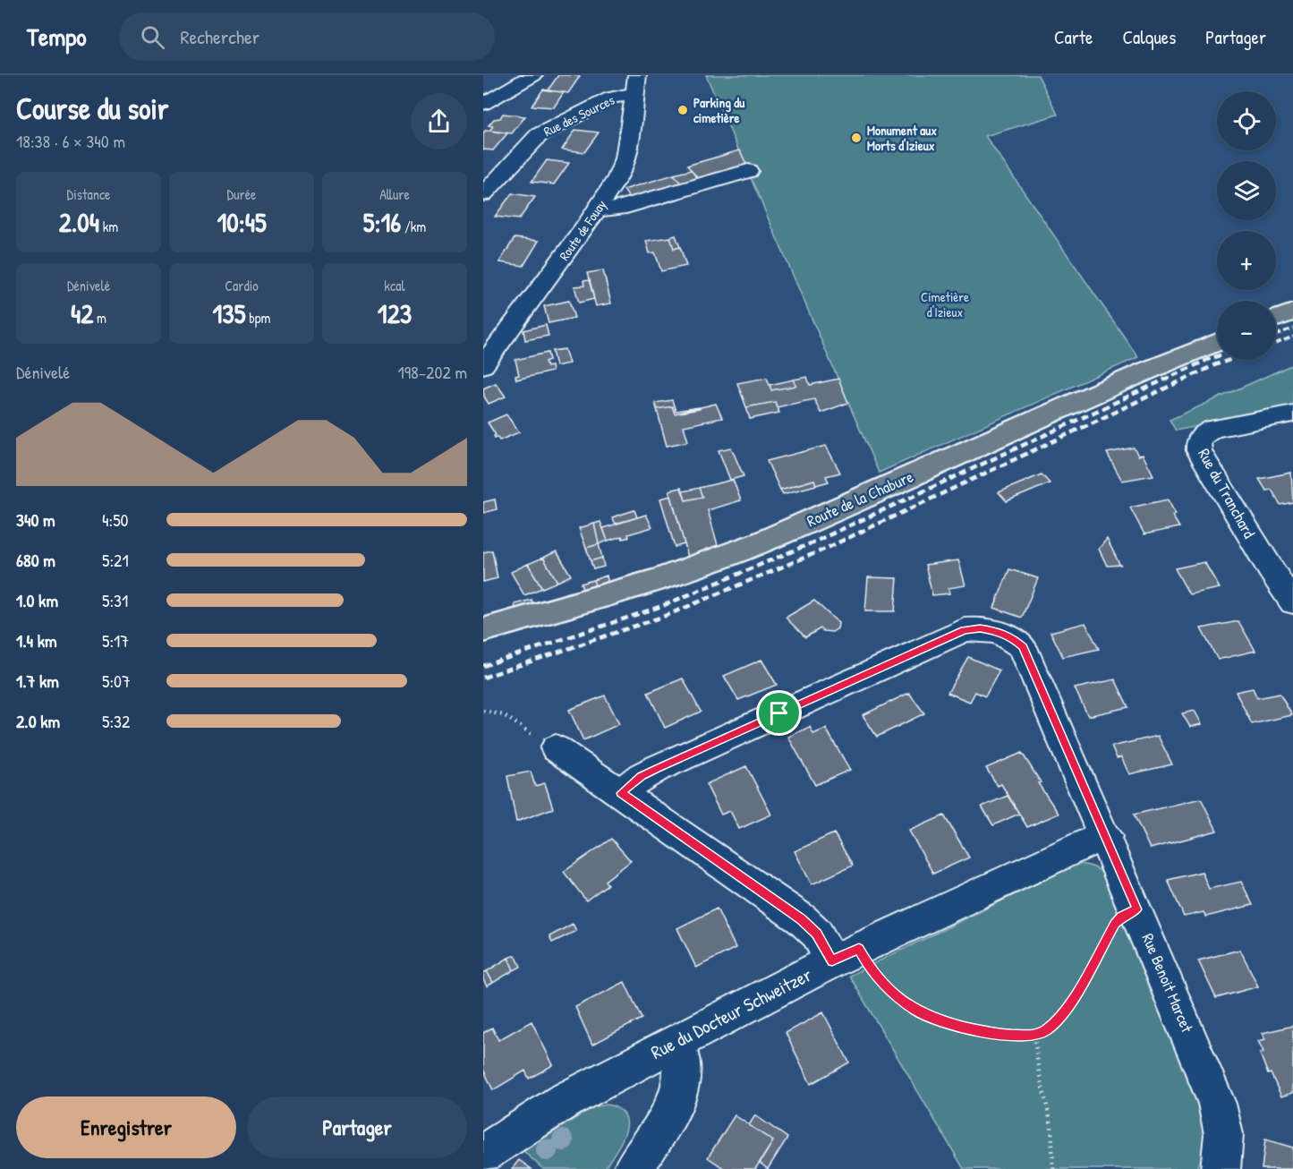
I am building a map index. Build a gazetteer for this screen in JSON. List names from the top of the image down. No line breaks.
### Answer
{"streets":{"main road":["Route de la Chabure"],"street":["Rue des Sources","Route de Fouay","Rue du Tranchard","Rue Benoit Marcet","Rue du Docteur Schweitzer"]},"crossings":[["Rue des Sources","Route de Fouay"],["Rue Benoit Marcet","Rue du Docteur Schweitzer"]],"parks":["Cimetière d'Izieux"],"places":["Parking du cimetière","Monument aux Morts d'Izieux"],"page":{"header":"Tempo","search":"Rechercher","nav":["Carte","Calques","Partager"],"heading":["Course du soir","18:38 · 6 × 340 m"],"map_buttons":["+","−"],"stats":[["Distance","2.04 km"],["Durée","10:45"],["Allure","5:16 /km"],["Dénivelé","42 m"],["Cardio","135 bpm"],["kcal","123"]],"chart":["Dénivelé","198–202 m"],"list":[{"name":"340 m","note":"4:50"},{"name":"680 m","note":"5:21"},{"name":"1.0 km","note":"5:31"},{"name":"1.4 km","note":"5:17"},{"name":"1.7 km","note":"5:07"},{"name":"2.0 km","note":"5:32"}],"buttons":["Enregistrer","Partager"]}}
